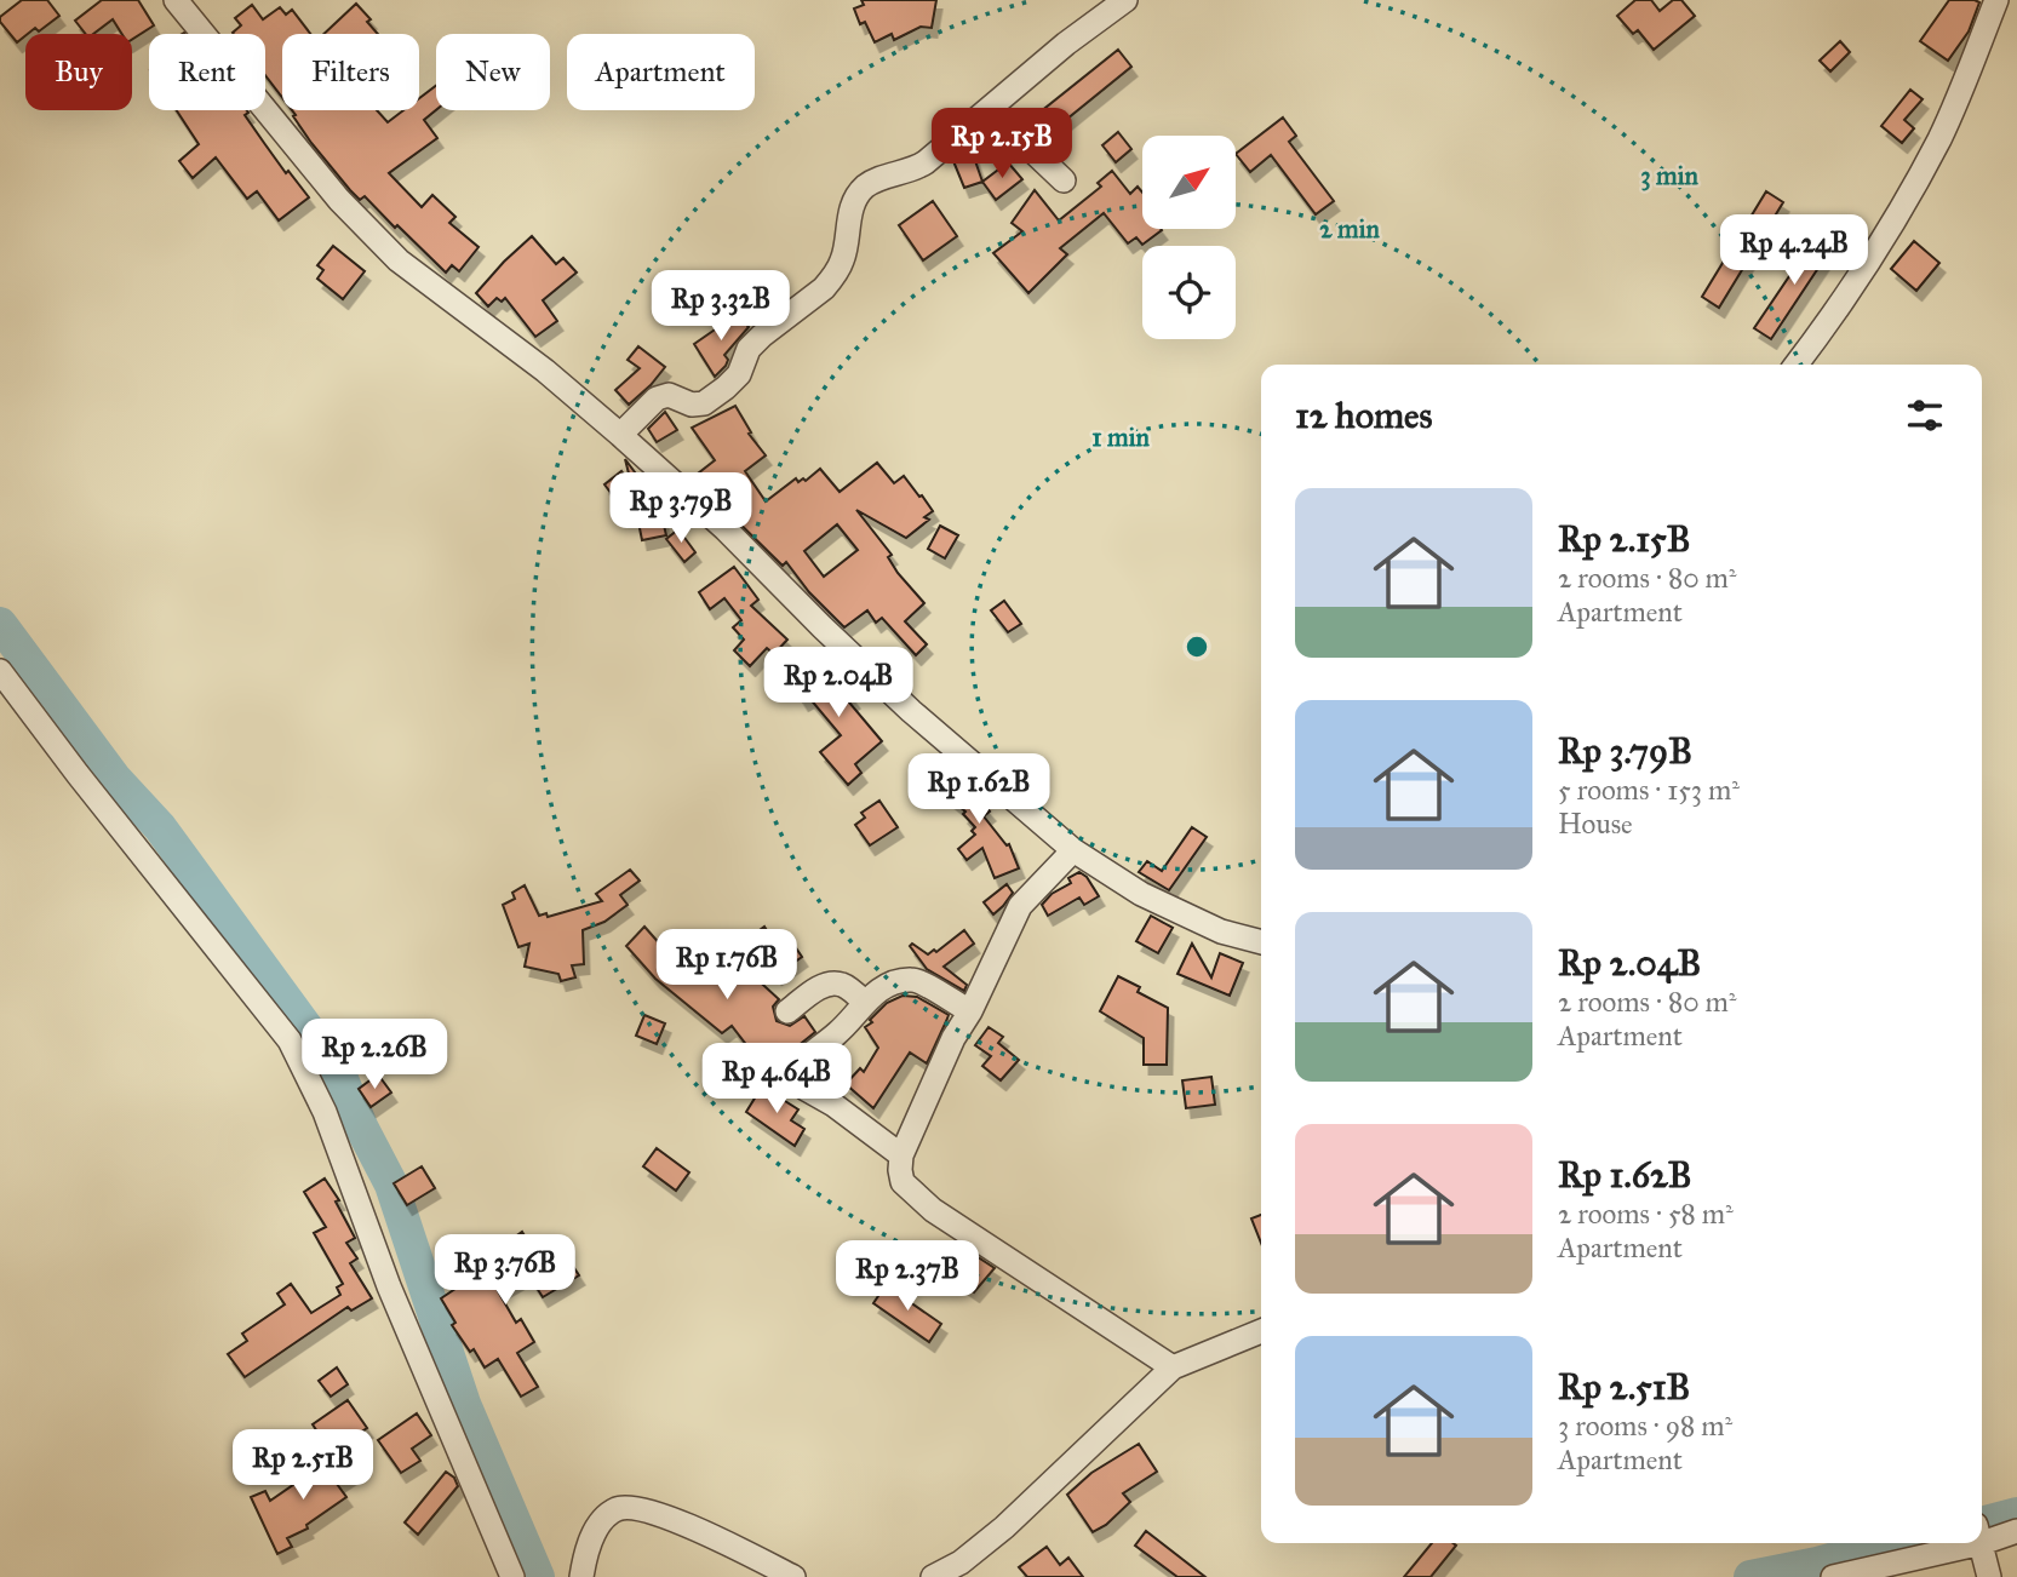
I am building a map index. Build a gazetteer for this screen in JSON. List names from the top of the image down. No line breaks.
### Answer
{"north":"top right","page":{"chip":["Buy","Rent","Filters","New","Apartment"],"price":["Rp 2.15B","Rp 4.24B","Rp 3.32B","Rp 3.79B","Rp 2.04B","Rp 1.62B","Rp 1.76B","Rp 2.26B","Rp 4.64B","Rp 3.76B","Rp 2.37B","Rp 2.51B"],"heading":"12 homes","list":[{"name":"Rp 2.15B","note":"2 rooms · 80 m² · Apartment"},{"name":"Rp 3.79B","note":"5 rooms · 153 m² · House"},{"name":"Rp 2.04B","note":"2 rooms · 80 m² · Apartment"},{"name":"Rp 1.62B","note":"2 rooms · 58 m² · Apartment"},{"name":"Rp 2.51B","note":"3 rooms · 98 m² · Apartment"}]},"rings":["3 min","2 min","1 min"]}
